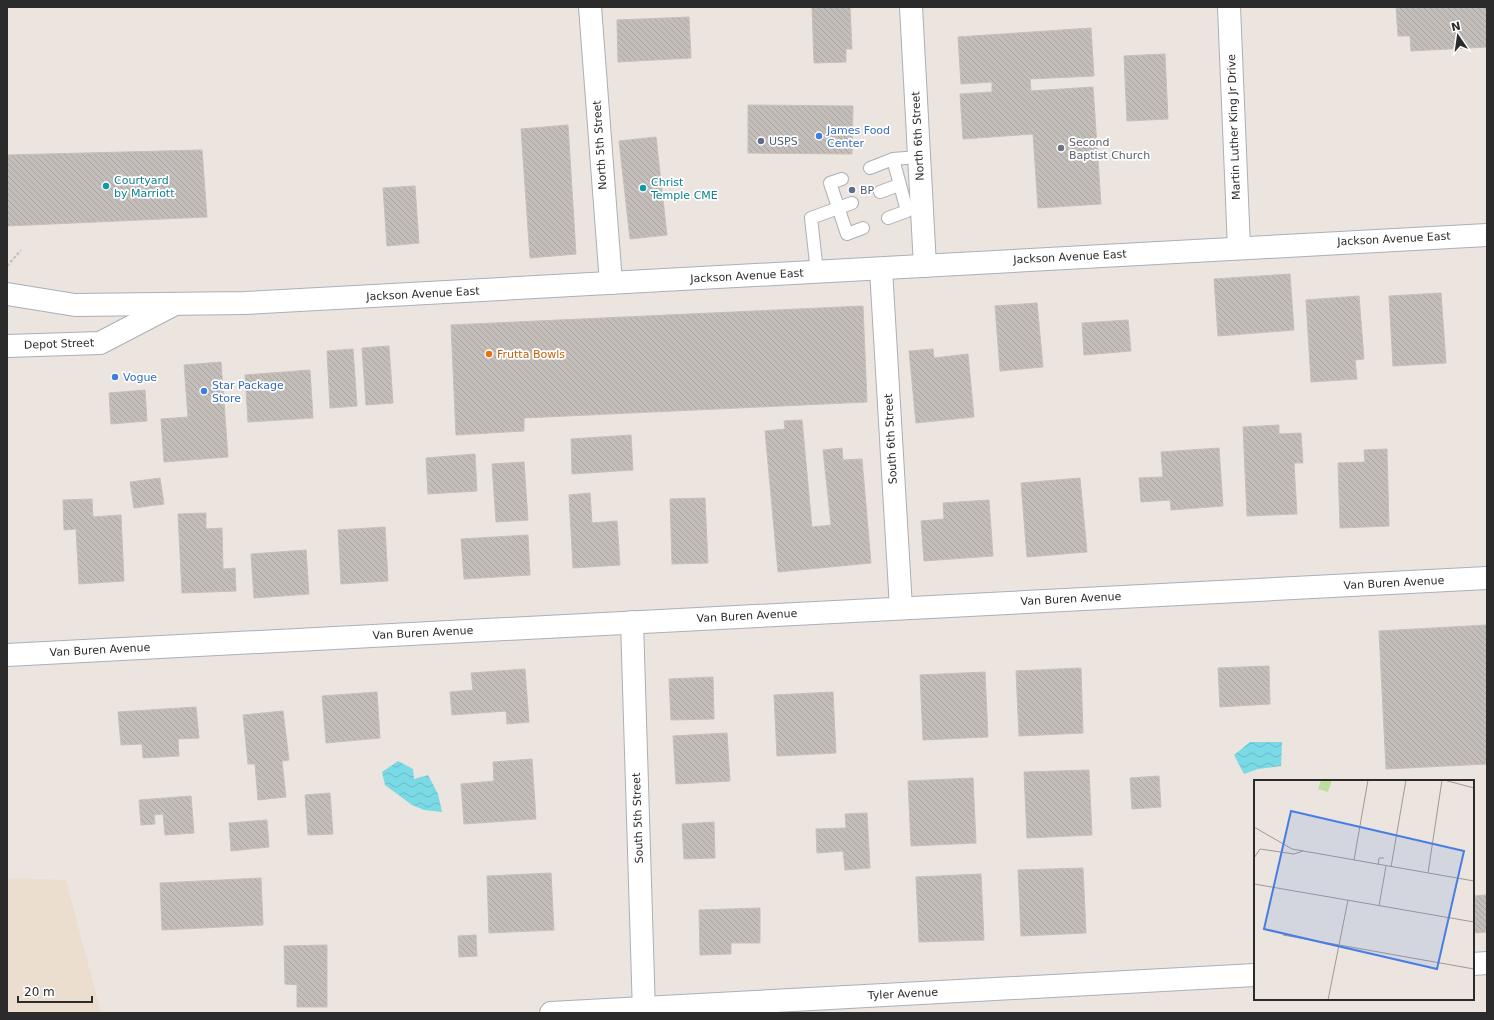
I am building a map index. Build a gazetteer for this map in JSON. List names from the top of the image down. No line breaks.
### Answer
{"streets":{"street":["Martin Luther King Jr Drive","North 6th Street","North 5th Street","Jackson Avenue East","Depot Street","South 6th Street","Van Buren Avenue","South 5th Street","Tyler Avenue"]},"crossings":[["Martin Luther King Jr Drive","Jackson Avenue East"],["North 6th Street","Jackson Avenue East"],["North 5th Street","Jackson Avenue East"],["Jackson Avenue East","Depot Street"],["Jackson Avenue East","South 6th Street"],["South 6th Street","Van Buren Avenue"],["Van Buren Avenue","South 5th Street"],["South 5th Street","Tyler Avenue"]],"places":["James Food Center","USPS","Second Baptist Church","Courtyard by Marriott","Christ Temple CME","BP","Frutta Bowls","Vogue","Star Package Store"],"scale_bar":"20 m","north":"top"}
